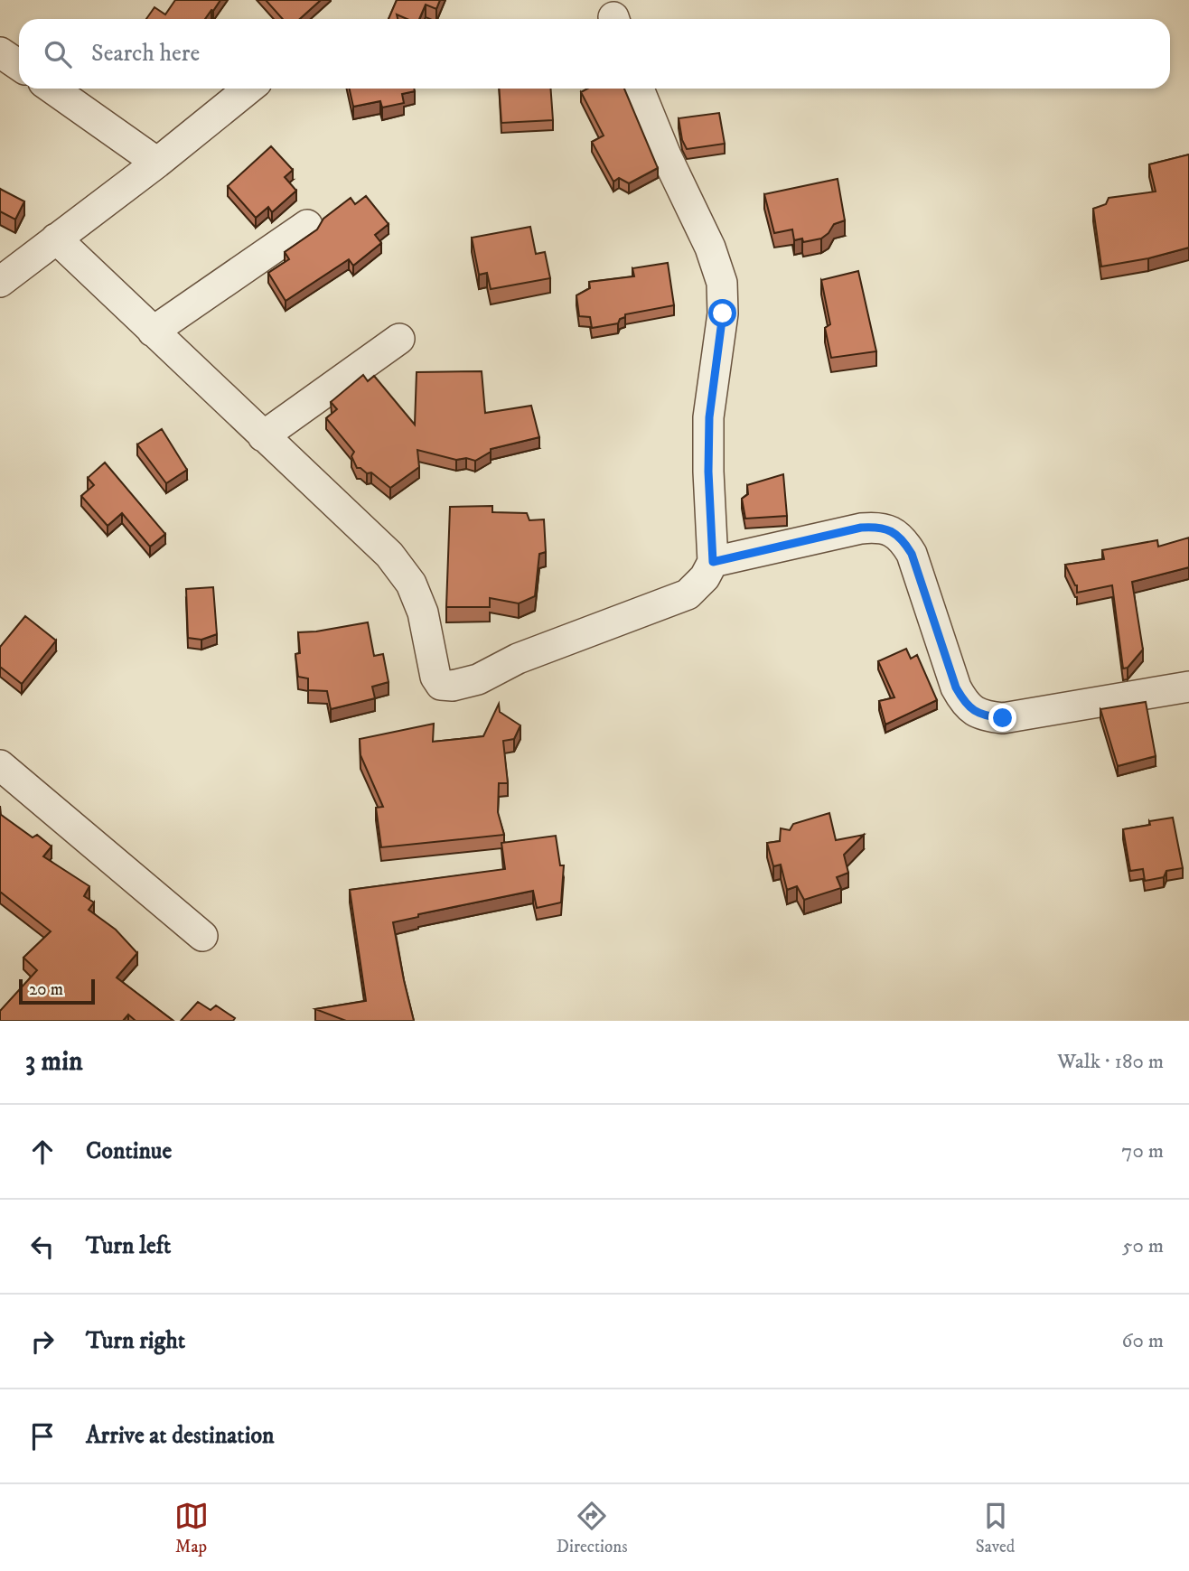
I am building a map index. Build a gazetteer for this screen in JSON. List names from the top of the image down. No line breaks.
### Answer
{"scale_bar":"20 m","page":{"search":"Search here","scale":"20 m","heading":["3 min","Walk · 180 m"],"list":[["Continue","70 m"],["Turn left","50 m"],["Turn right","60 m"],"Arrive at destination"],"nav":["Map","Directions","Saved"]}}
